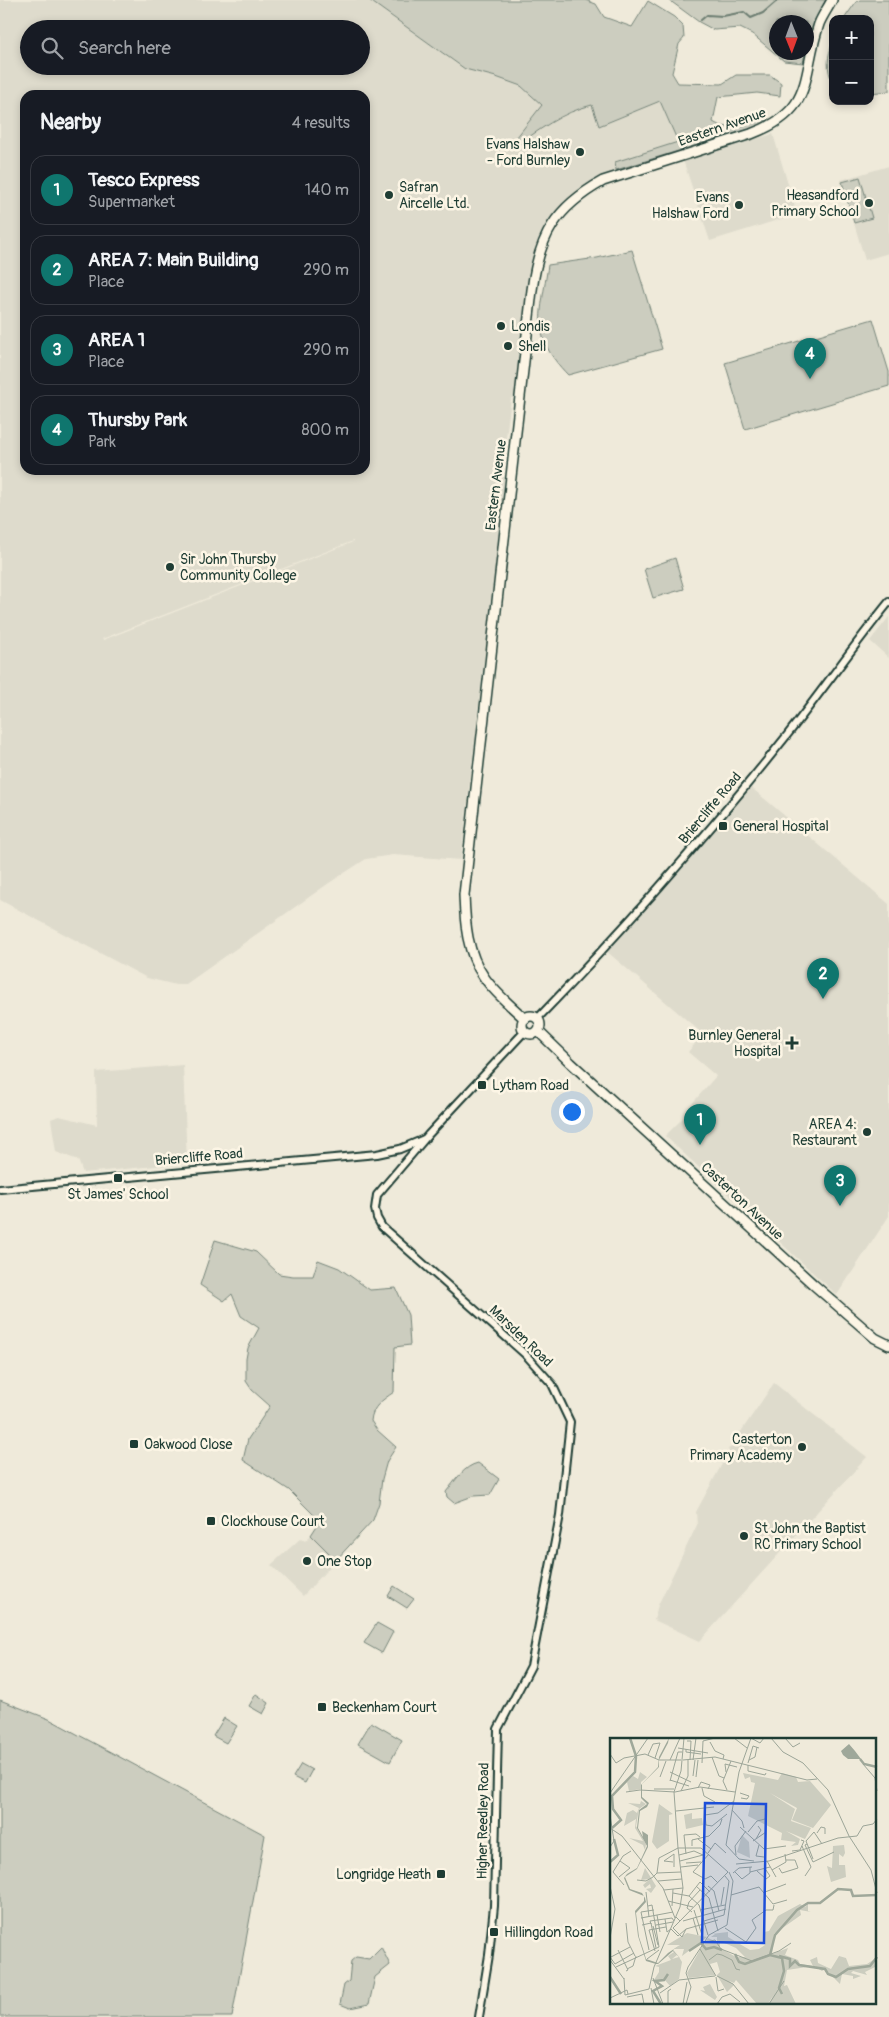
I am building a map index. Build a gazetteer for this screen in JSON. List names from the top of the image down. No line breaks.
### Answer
{"streets":{"highway":["Eastern Avenue","Casterton Avenue"],"street":["Briercliffe Road","Marsden Road","Higher Reedley Road"]},"crossings":[["Eastern Avenue","Briercliffe Road"],["Eastern Avenue","Casterton Avenue"],["Briercliffe Road","Casterton Avenue"],["Briercliffe Road","Marsden Road"],["Marsden Road","Higher Reedley Road"]],"places":{"other":["Evans Halshaw - Ford Burnley","Safran Aircelle Ltd.","Heasandford Primary School","Evans Halshaw Ford","Londis","Shell","Sir John Thursby Community College","AREA 4: Restaurant","Casterton Primary Academy","St John the Baptist RC Primary School","One Stop"],"transit":["General Hospital","Lytham Road","St James' School","Oakwood Close","Clockhouse Court","Beckenham Court","Longridge Heath","Hillingdon Road"],"health":["Burnley General Hospital"]},"north":"bottom","page":{"map_buttons":["+","−"],"search":"Search here","heading":["Nearby","4 results"],"list":[{"mark":"1","name":"Tesco Express","note":"Supermarket","value":"140 m"},{"mark":"2","name":"AREA 7: Main Building","note":"Place","value":"290 m"},{"mark":"3","name":"AREA 1","note":"Place","value":"290 m"},{"mark":"4","name":"Thursby Park","note":"Park","value":"800 m"}],"pins":["4","2","1","3"]}}
